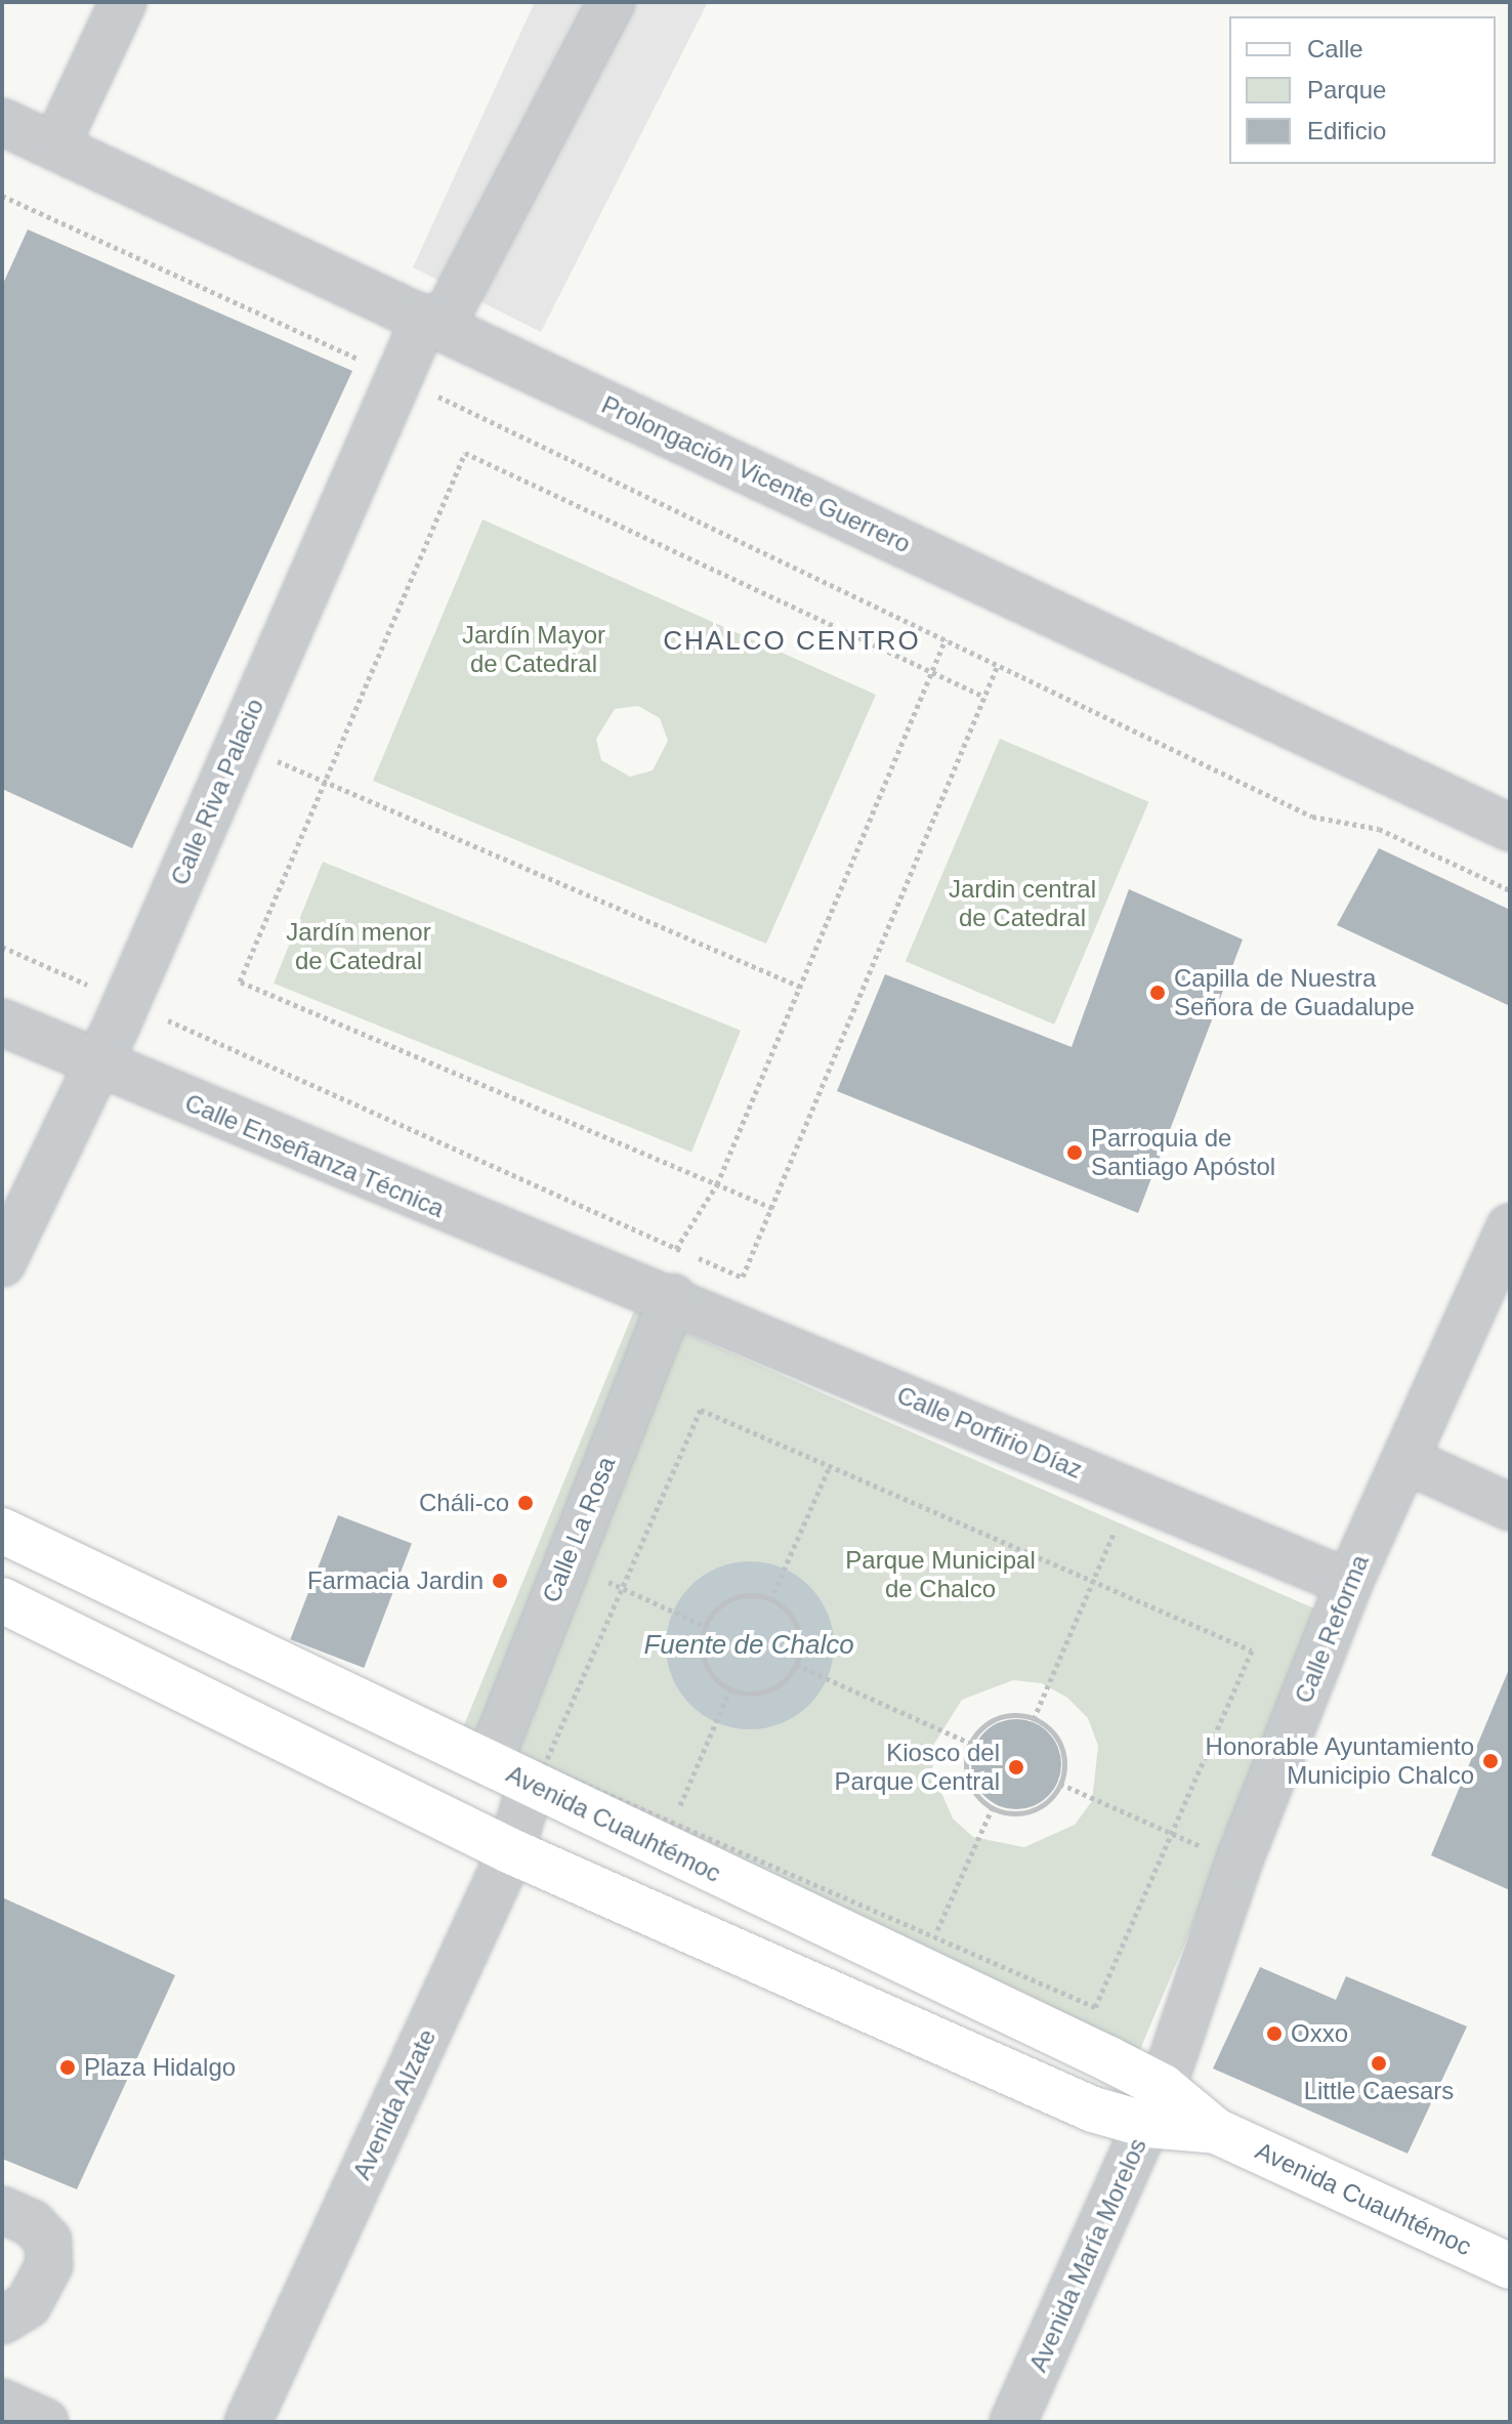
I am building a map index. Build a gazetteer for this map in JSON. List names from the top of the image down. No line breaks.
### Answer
{"streets":{"main road":["Avenida Cuauhtémoc"],"street":["Prolongación Vicente Guerrero","Calle Riva Palacio","Calle Enseñanza Técnica","Calle Porfirio Díaz","Calle La Rosa","Calle Reforma","Avenida Alzate","Avenida María Morelos"]},"crossings":[["Prolongación Vicente Guerrero","Calle Riva Palacio"],["Calle Riva Palacio","Calle Enseñanza Técnica"],["Calle Enseñanza Técnica","Calle Porfirio Díaz"],["Calle Porfirio Díaz","Calle La Rosa"],["Calle Porfirio Díaz","Calle Reforma"],["Calle La Rosa","Avenida Cuauhtémoc"],["Calle Reforma","Avenida Cuauhtémoc"],["Calle Reforma","Avenida María Morelos"],["Avenida Cuauhtémoc","Avenida Alzate"],["Avenida Cuauhtémoc","Avenida María Morelos"]],"districts":["CHALCO CENTRO"],"water":["Fuente de Chalco"],"parks":["Jardín Mayor de Catedral","Jardin central de Catedral","Jardín menor de Catedral","Parque Municipal de Chalco"],"places":["Capilla de Nuestra Señora de Guadalupe","Parroquia de Santiago Apóstol","Cháli-co","Farmacia Jardin","Honorable Ayuntamiento Municipio Chalco","Kiosco del Parque Central","Oxxo","Little Caesars","Plaza Hidalgo"],"legend":["Calle","Parque","Edificio"]}
